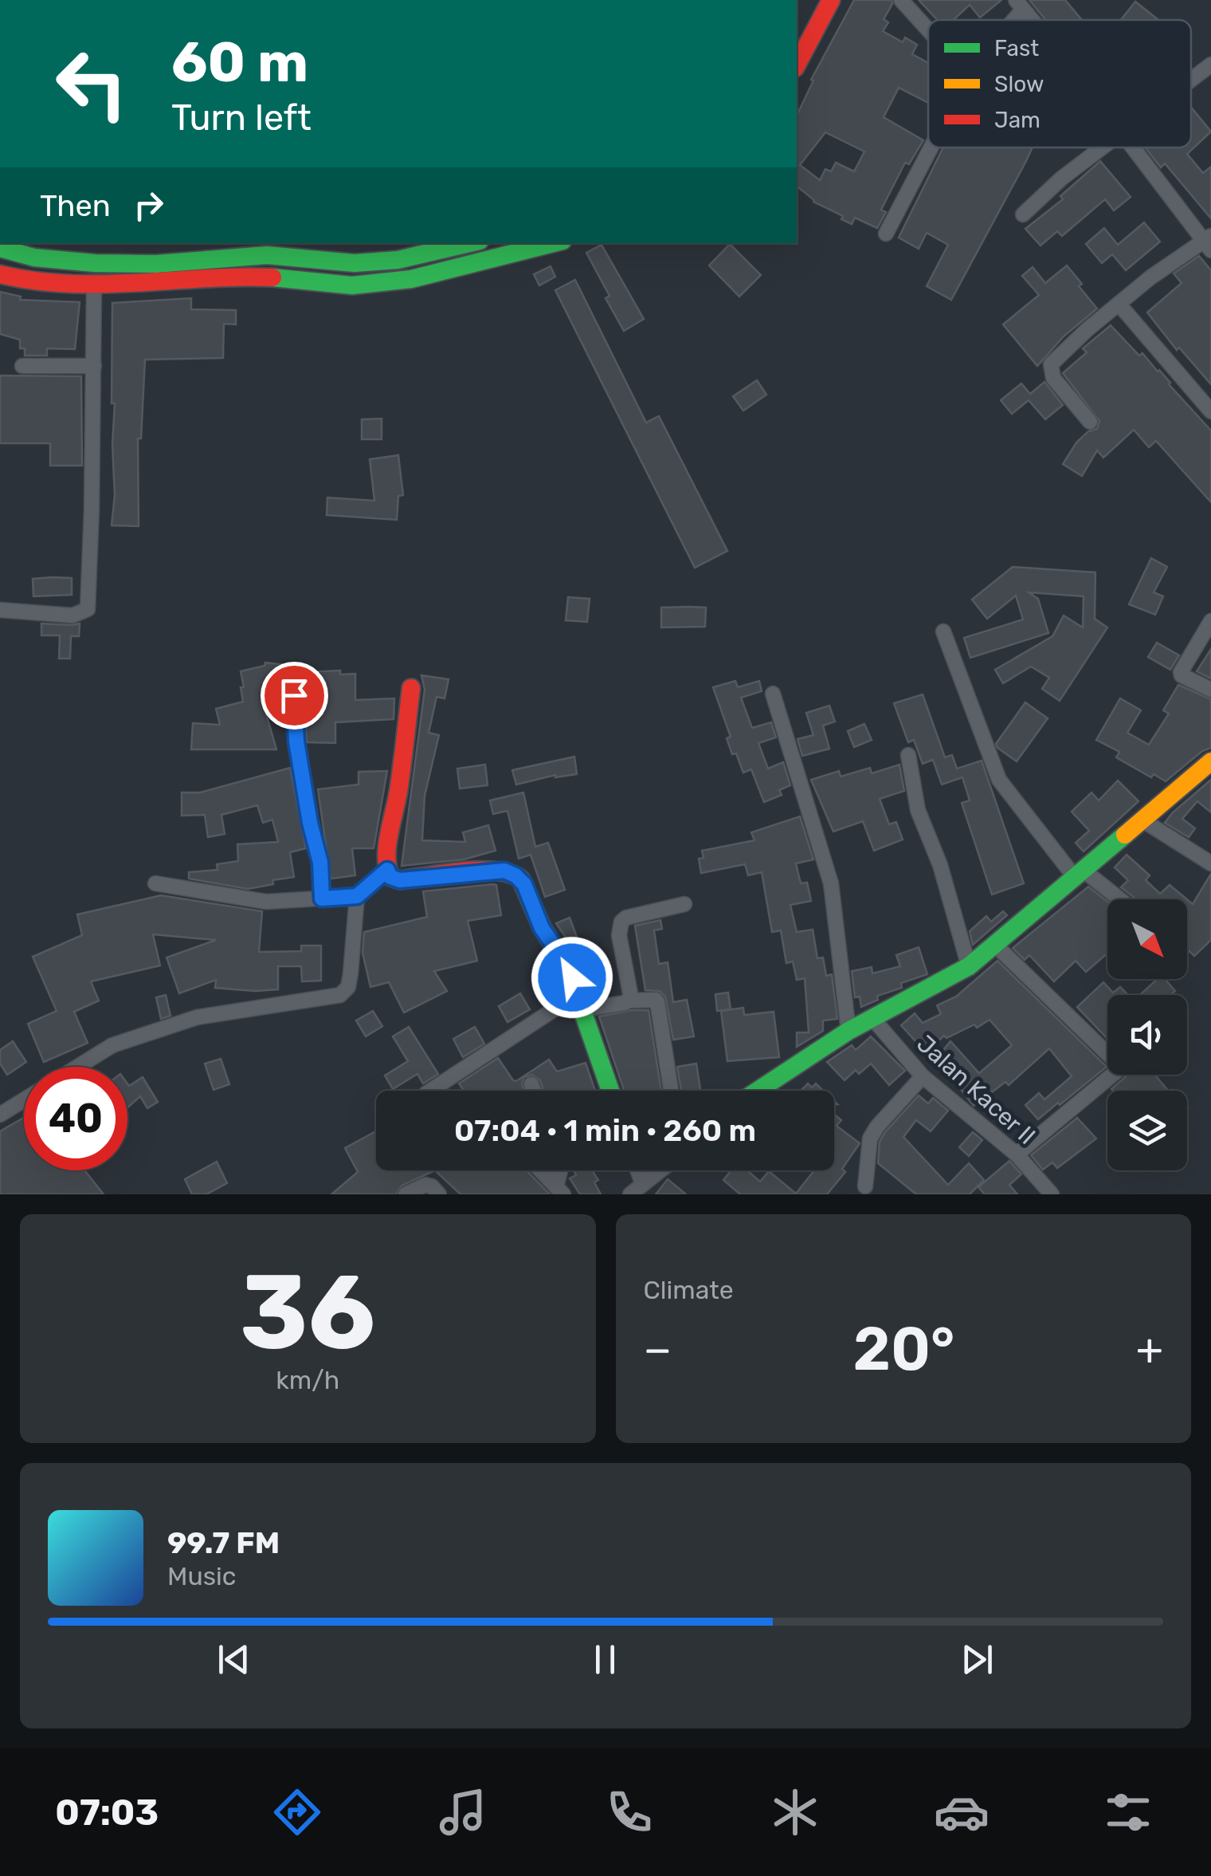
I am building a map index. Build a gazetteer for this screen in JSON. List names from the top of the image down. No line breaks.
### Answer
{"streets":{"street":["Jalan Kacer II"]},"legend":["Fast","Slow","Jam"],"north":"bottom right","page":{"turn":["60 m","Turn left"],"then":"Then","limit":"40","trip":"07:04 · 1 min · 260 m","tile":[["36","km/h"],"Climate"],"heat":["−","20°","+"],"song":["99.7 FM","Music"],"tabs":"07:03"}}
